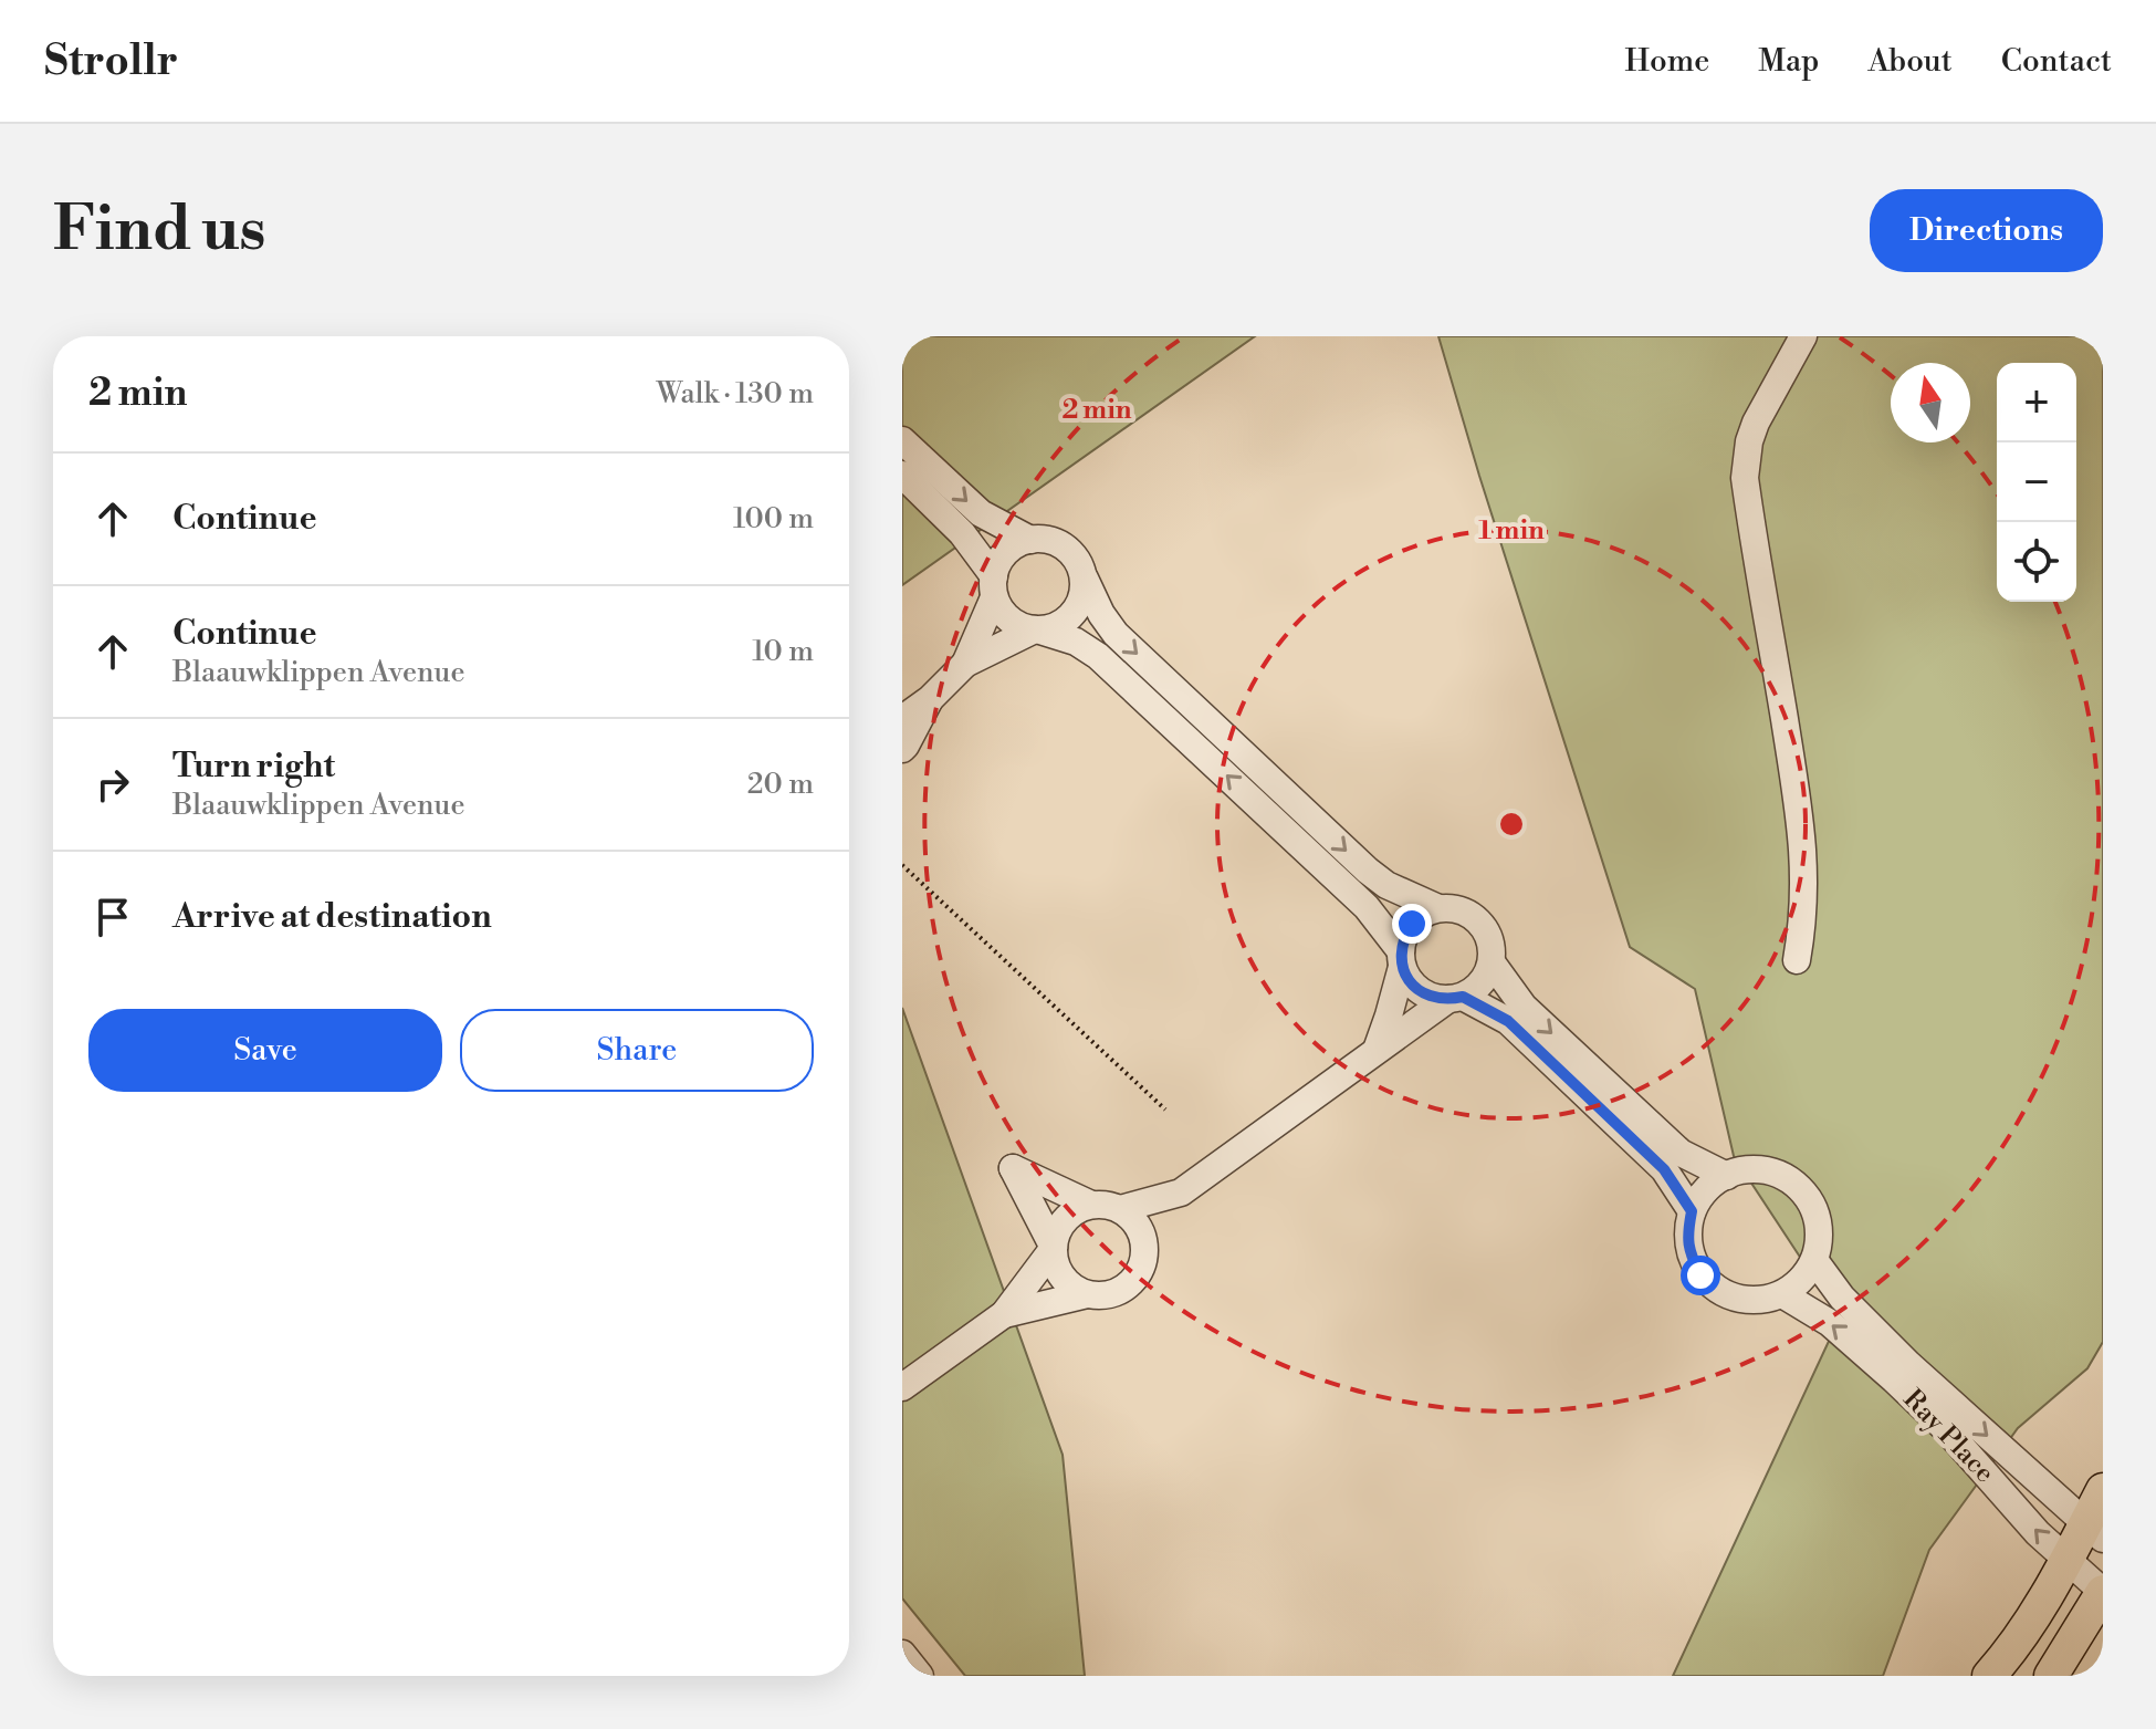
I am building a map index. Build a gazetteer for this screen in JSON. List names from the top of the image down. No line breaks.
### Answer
{"streets":{"street":["Ray Place"]},"north":"top","page":{"header":"Strollr","nav":["Home","Map","About","Contact"],"buttons":["Directions",["Save","Share"]],"title":"Find us","heading":["2 min","Walk · 130 m"],"map_buttons":["+","−"],"list":[["Continue","100 m"],["Continue","Blaauwklippen Avenue","10 m"],["Turn right","Blaauwklippen Avenue","20 m"],"Arrive at destination"]},"rings":["2 min","1 min"]}
